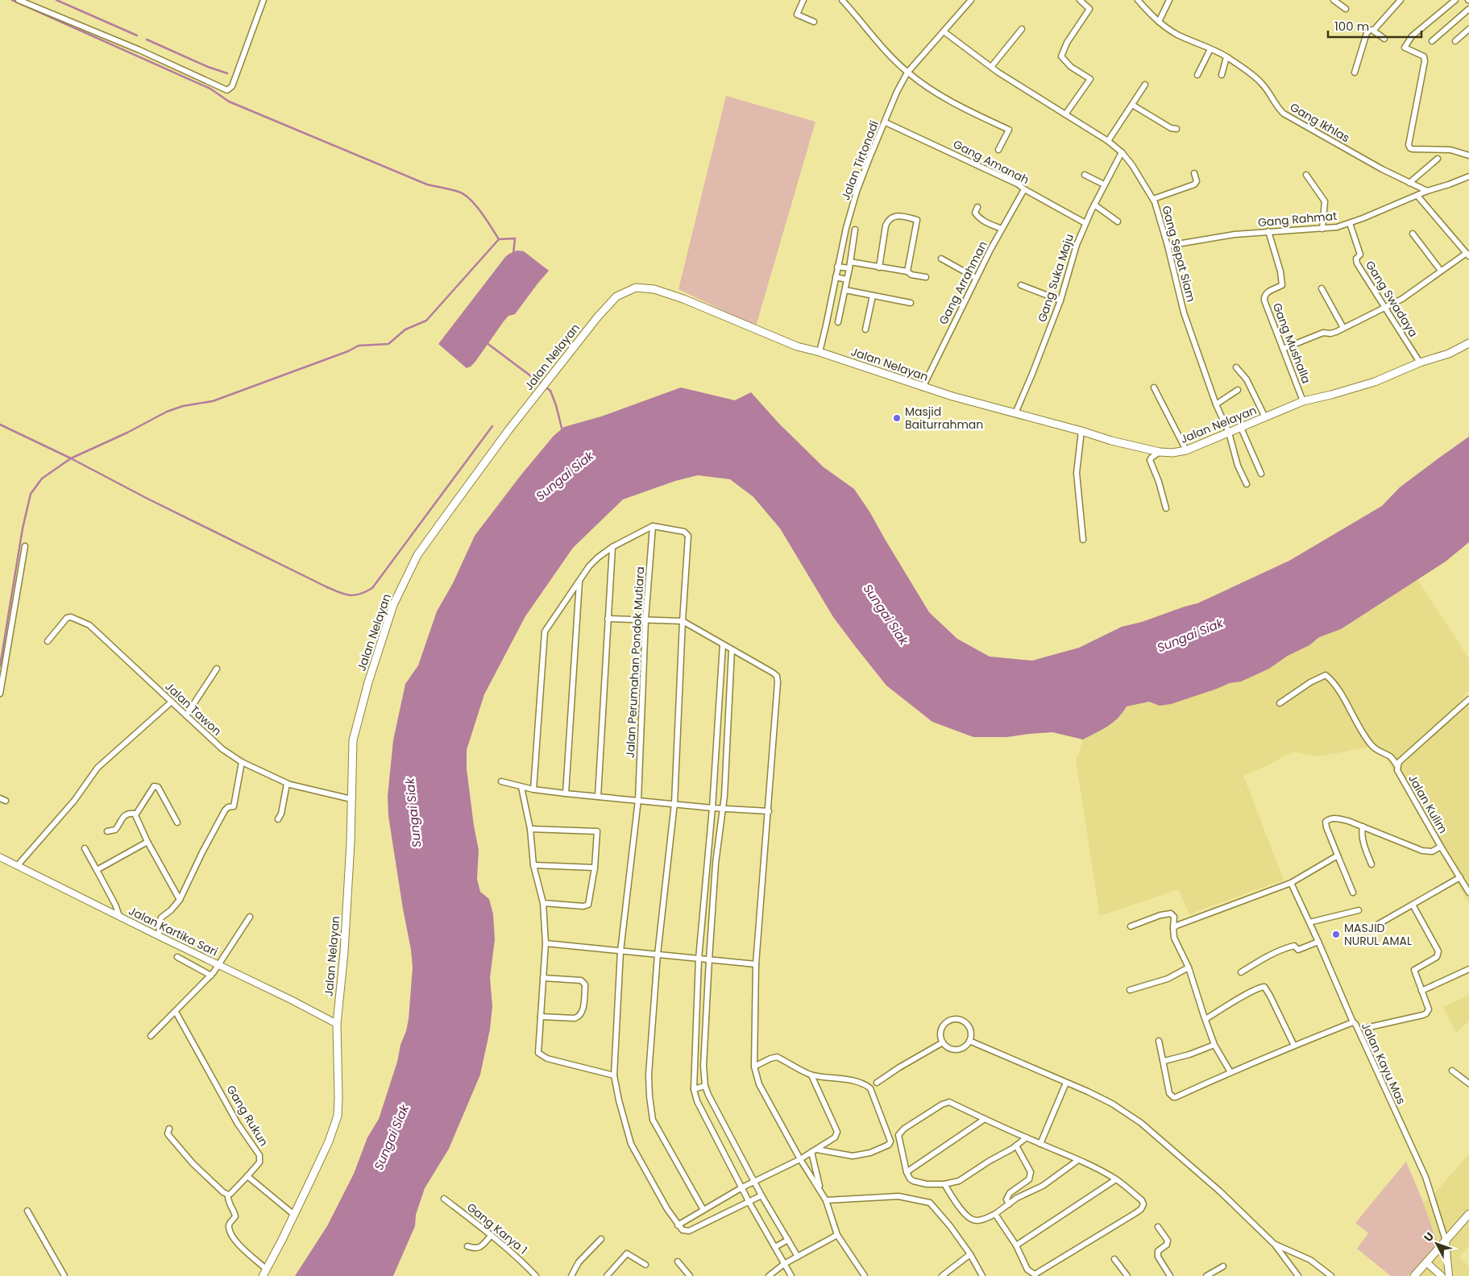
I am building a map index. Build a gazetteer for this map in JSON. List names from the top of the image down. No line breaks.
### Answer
{"streets":{"main road":["Jalan Nelayan"],"street":["Gang Ikhlas","Jalan Tirtonadi","Gang Amanah","Gang Rahmat","Gang Sepat Siam","Gang Suka Maju","Gang Arrahman","Gang Swadaya","Gang Mushalla","Jalan Perumahan Pondok Mutiara","Jalan Tawon","Jalan Kulim","Jalan Kartika Sari","Jalan Kayu Mas","Gang Rukun","Gang Karya 1"]},"crossings":[["Gang Ikhlas","Gang Rahmat"],["Jalan Tirtonadi","Gang Amanah"],["Jalan Tirtonadi","Gang Sepat Siam"],["Jalan Tirtonadi","Jalan Nelayan"],["Gang Amanah","Gang Suka Maju"],["Gang Amanah","Gang Arrahman"],["Gang Rahmat","Gang Sepat Siam"],["Gang Rahmat","Gang Swadaya"],["Gang Rahmat","Gang Mushalla"],["Gang Sepat Siam","Gang Suka Maju"],["Gang Sepat Siam","Jalan Nelayan"],["Gang Suka Maju","Jalan Nelayan"],["Gang Arrahman","Jalan Nelayan"],["Gang Swadaya","Jalan Nelayan"],["Gang Mushalla","Jalan Nelayan"],["Jalan Nelayan","Jalan Tawon"],["Jalan Nelayan","Jalan Kartika Sari"]],"water":["Sungai Siak"],"places":["Masjid Baiturrahman","MASJID NURUL AMAL"],"scale_bar":"100 m","north":"top left"}
